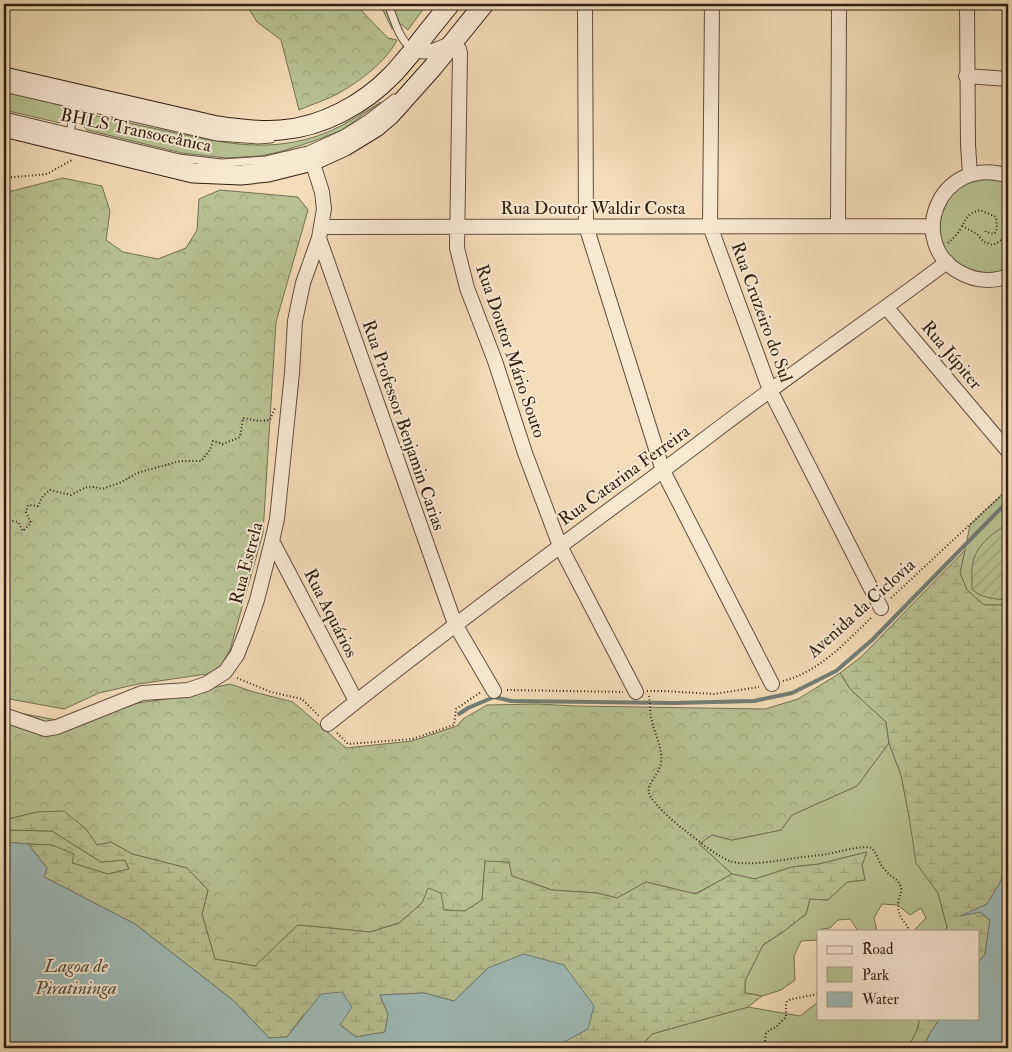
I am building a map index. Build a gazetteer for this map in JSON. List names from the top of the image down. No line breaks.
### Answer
{"streets":{"street":["Rua Doutor Waldir Costa","Rua Cruzeiro do Sul","Rua Doutor Mário Souto","Rua Júpiter","Rua Professor Benjamin Carias","Rua Catarina Ferreira","Rua Estrela","Rua Aquários"],"lane":["BHLS Transoceânica"],"path":["Avenida da Ciclovia"]},"crossings":[["Rua Doutor Waldir Costa","Rua Cruzeiro do Sul"],["Rua Doutor Waldir Costa","Rua Doutor Mário Souto"],["Rua Doutor Waldir Costa","Rua Professor Benjamin Carias"],["Rua Doutor Waldir Costa","Rua Estrela"],["Rua Cruzeiro do Sul","Rua Catarina Ferreira"],["Rua Cruzeiro do Sul","Avenida da Ciclovia"],["Rua Doutor Mário Souto","Rua Catarina Ferreira"],["Rua Doutor Mário Souto","Avenida da Ciclovia"],["Rua Júpiter","Rua Catarina Ferreira"],["Rua Professor Benjamin Carias","Rua Catarina Ferreira"],["Rua Professor Benjamin Carias","Rua Estrela"],["Rua Professor Benjamin Carias","Avenida da Ciclovia"],["Rua Catarina Ferreira","Avenida da Ciclovia"],["Rua Catarina Ferreira","Rua Aquários"],["Rua Estrela","Rua Aquários"]],"water":["Lagoa de Piratininga"],"legend":["Road","Park","Water"]}
